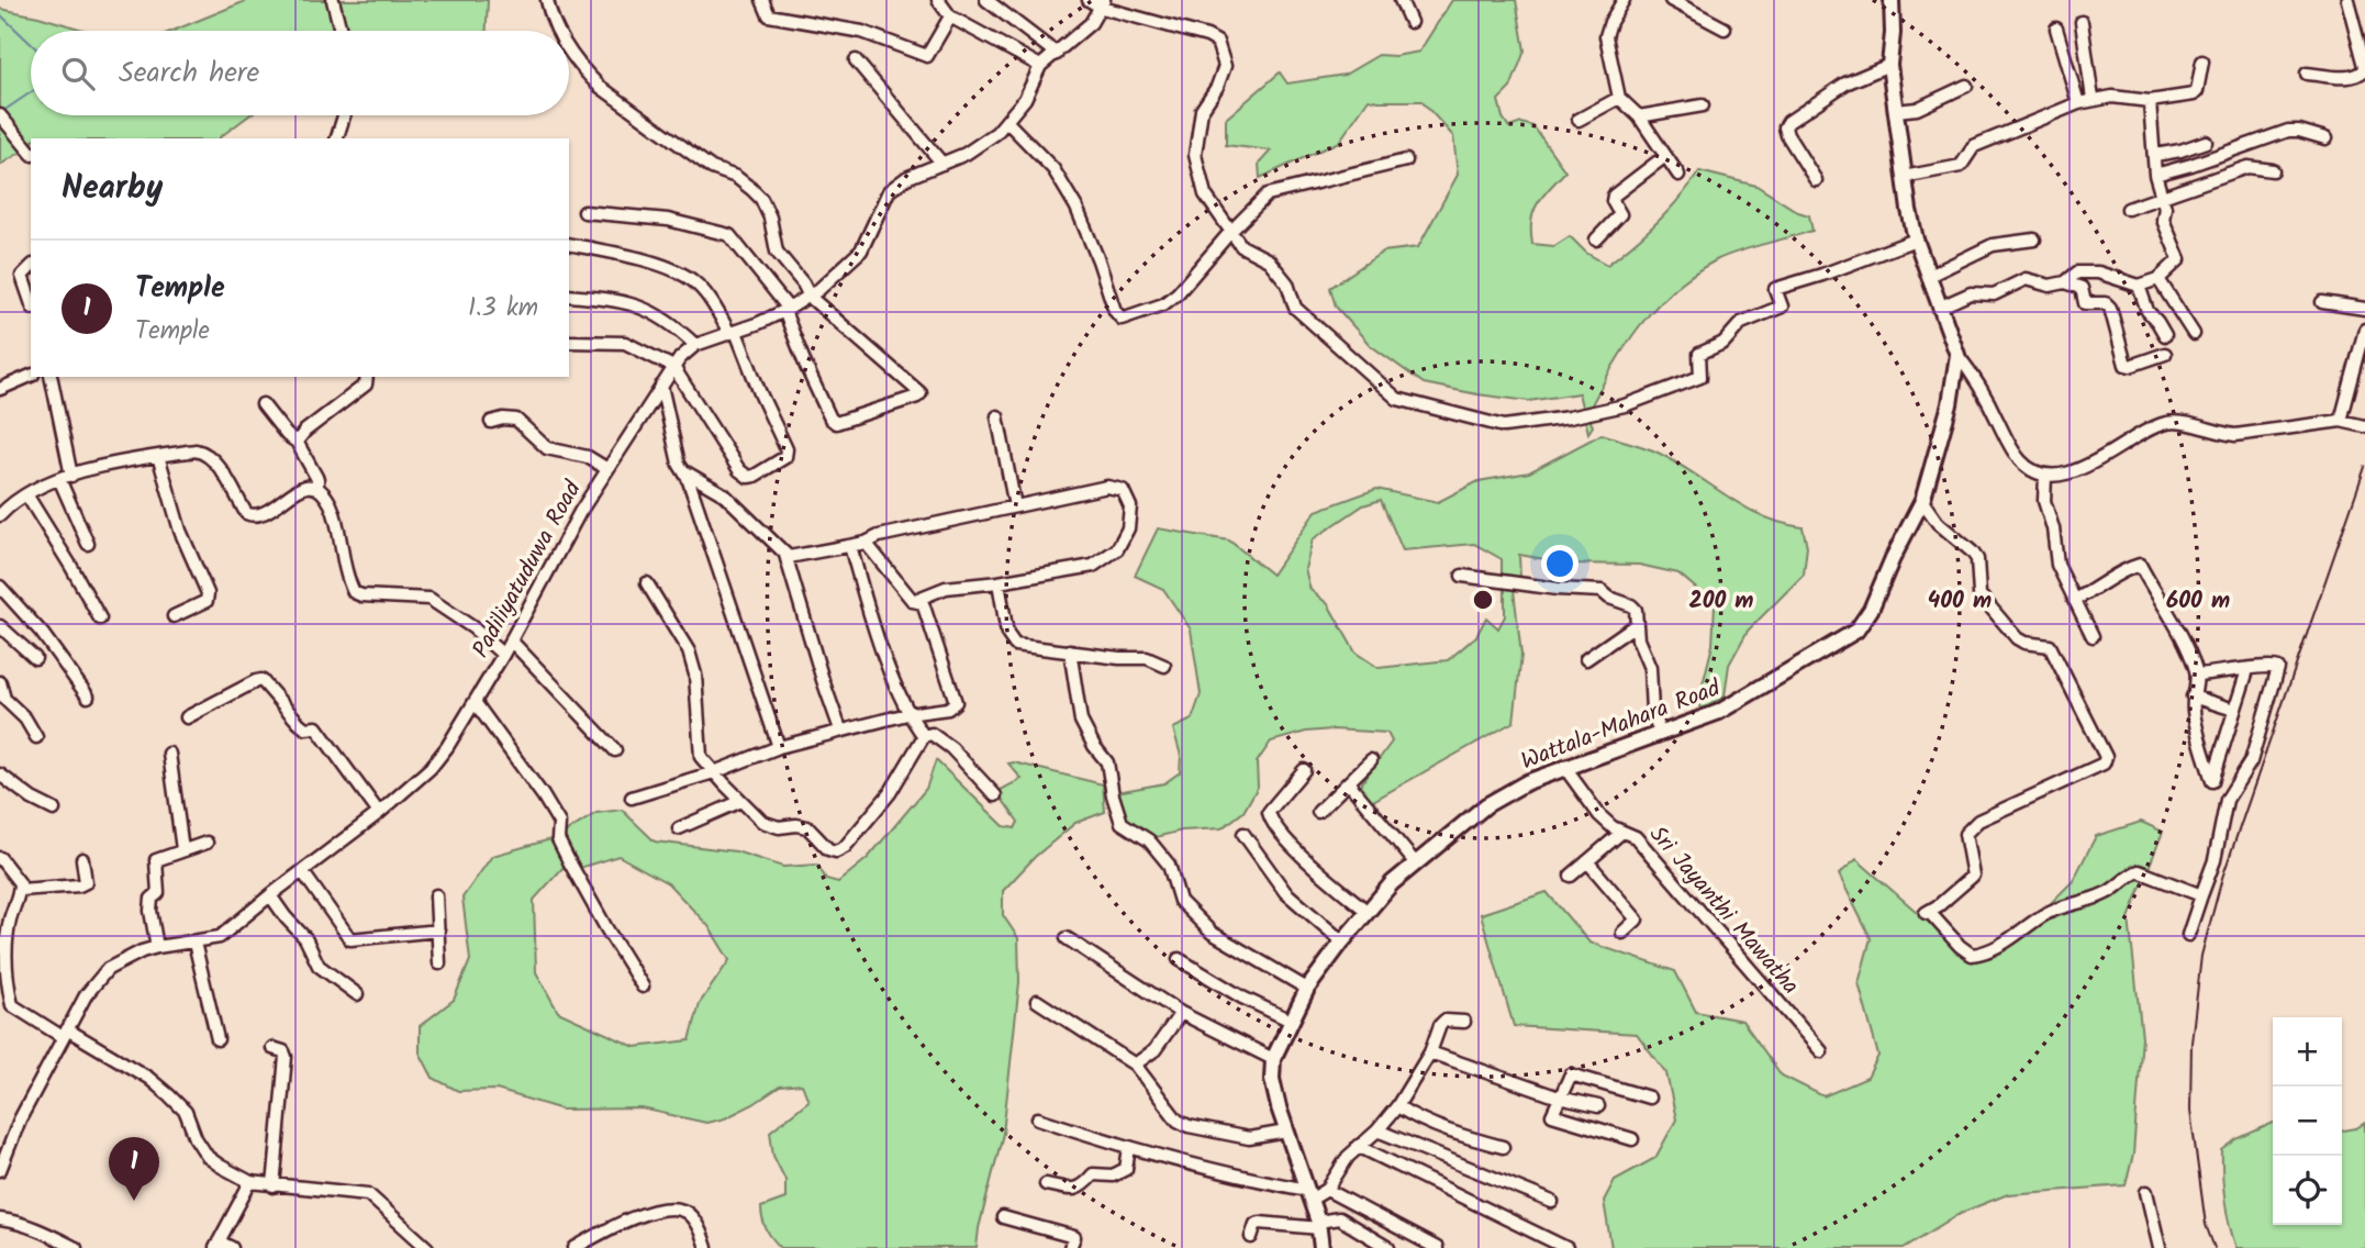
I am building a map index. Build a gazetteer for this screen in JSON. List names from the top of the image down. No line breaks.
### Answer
{"streets":{"main road":["Wattala-Mahara Road"],"street":["Padiliyatuduwa Road","Sri Jayanthi Mawatha"]},"crossings":[["Wattala-Mahara Road","Sri Jayanthi Mawatha"]],"page":{"search":"Search here","heading":"Nearby","list":[{"mark":"1","name":"Temple","note":"Temple","value":"1.3 km"}],"map_buttons":["+","−"],"pins":"1"},"rings":["200 m","400 m","600 m"]}
